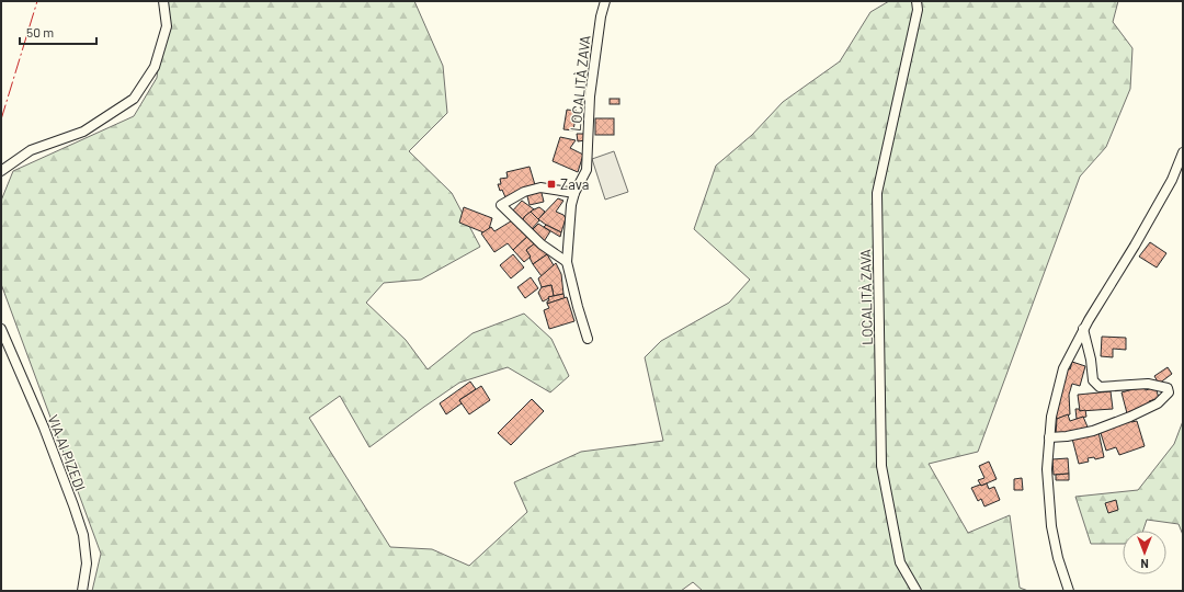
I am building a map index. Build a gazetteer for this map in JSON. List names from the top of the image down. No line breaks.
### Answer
{"streets":{"street":["LOCALITÀ ZAVA","VIA AI PIZEDI"]},"places":{"transit":["Zava"]},"scale_bar":"50 m","north":"bottom"}
